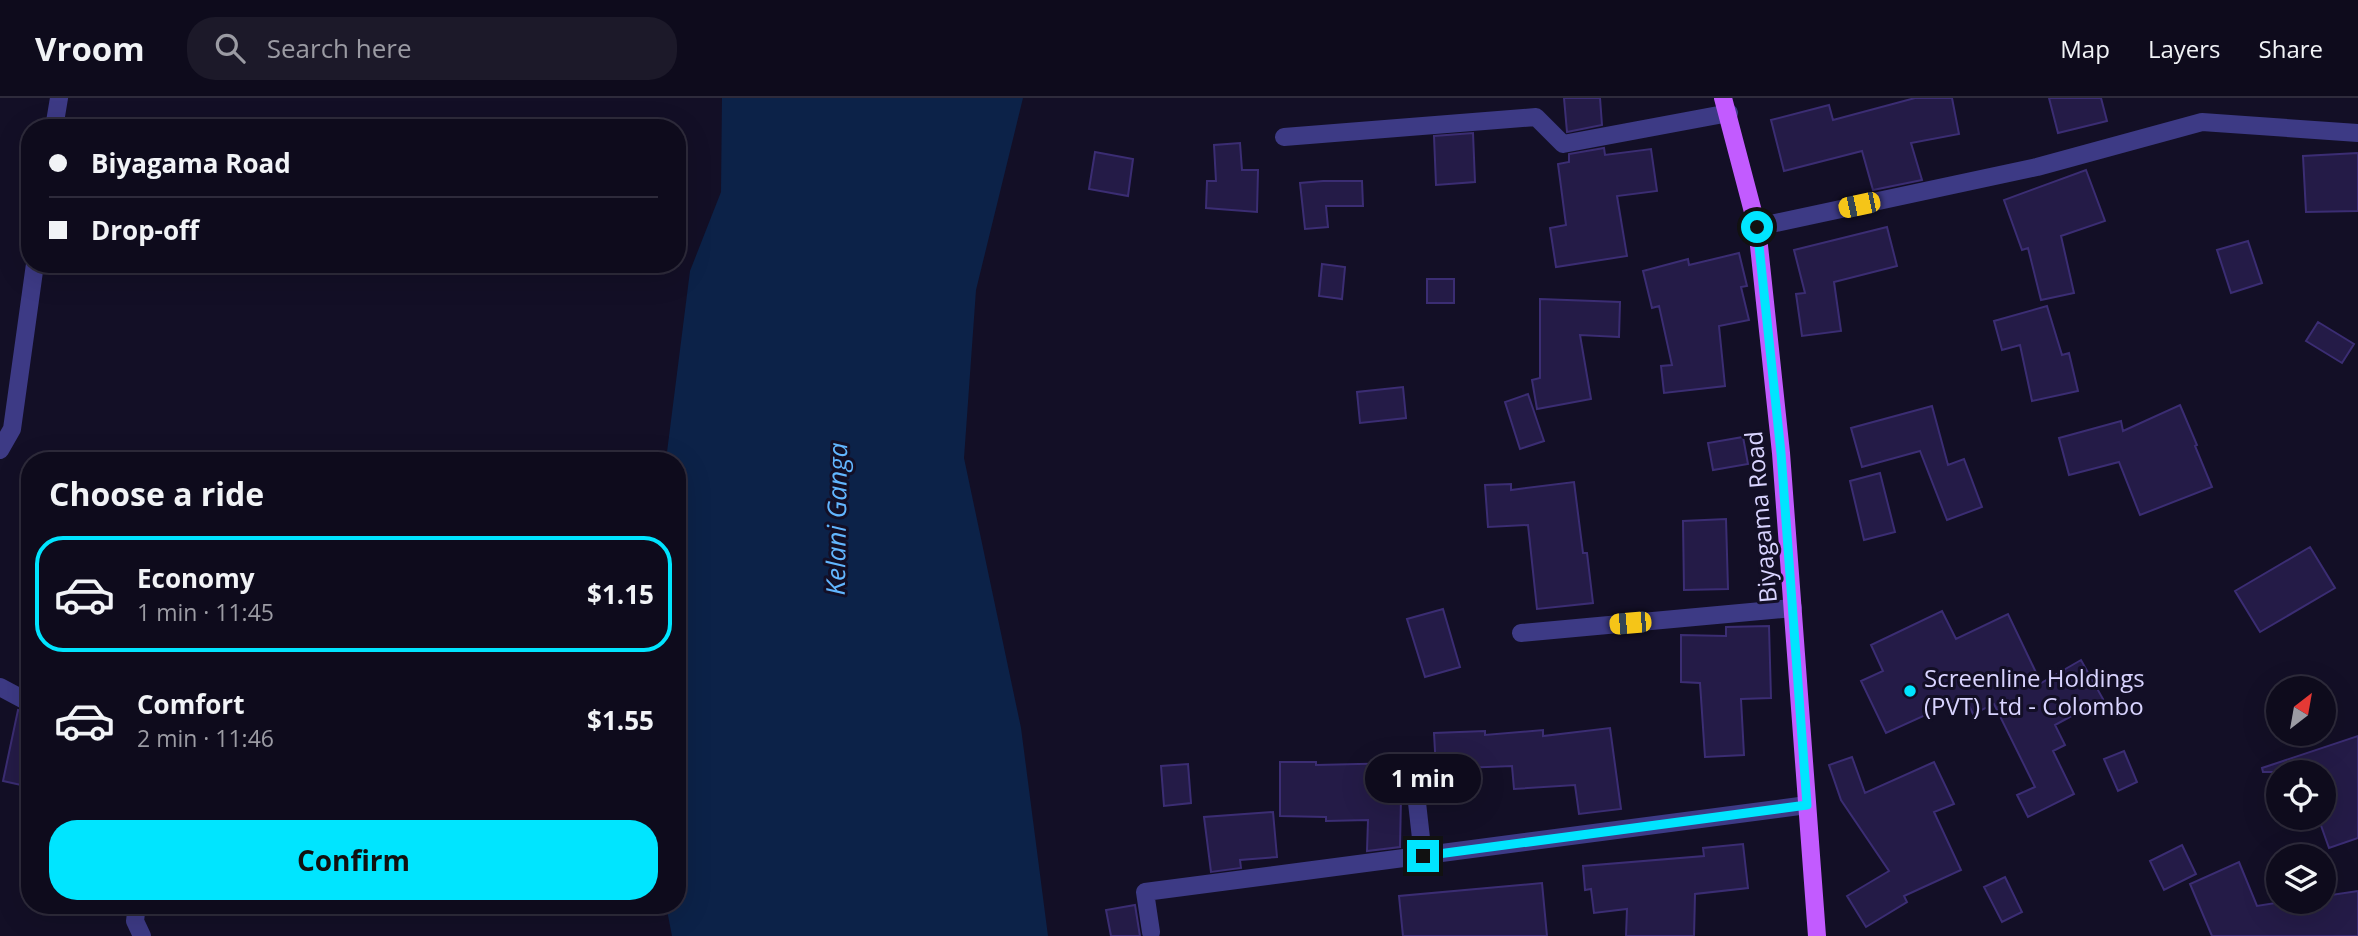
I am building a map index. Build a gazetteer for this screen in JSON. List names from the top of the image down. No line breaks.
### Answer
{"streets":{"main road":["Biyagama Road"]},"water":["Kelani Ganga"],"places":["Screenline Holdings (PVT) Ltd - Colombo"],"north":"top right","page":{"header":"Vroom","search":"Search here","nav":["Map","Layers","Share"],"banner":["Biyagama Road","Drop-off"],"heading":"Choose a ride","list":[{"name":"Economy","note":"1 min · 11:45","value":"$1.15"},{"name":"Comfort","note":"2 min · 11:46","value":"$1.55"}],"bubble":"1 min","buttons":"Confirm"}}
